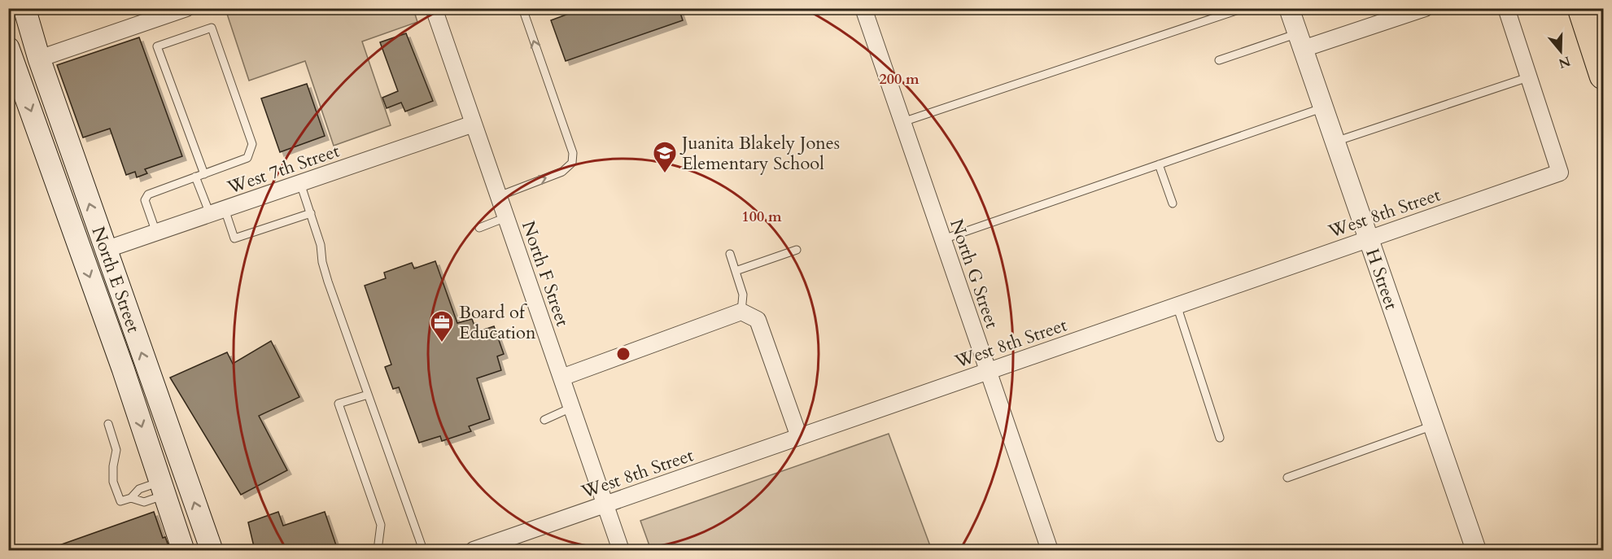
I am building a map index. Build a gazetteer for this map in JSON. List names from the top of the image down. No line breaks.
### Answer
{"streets":{"main road":["North E Street"],"street":["West 7th Street","West 8th Street","North F Street","North G Street","H Street"]},"crossings":[["West 7th Street","North F Street"],["West 7th Street","North E Street"],["West 8th Street","North F Street"],["West 8th Street","North G Street"],["West 8th Street","H Street"]],"places":{"school or university":["Juanita Blakely Jones Elementary School"],"office":["Board of Education"]},"north":"bottom","rings":["200 m","100 m"]}
